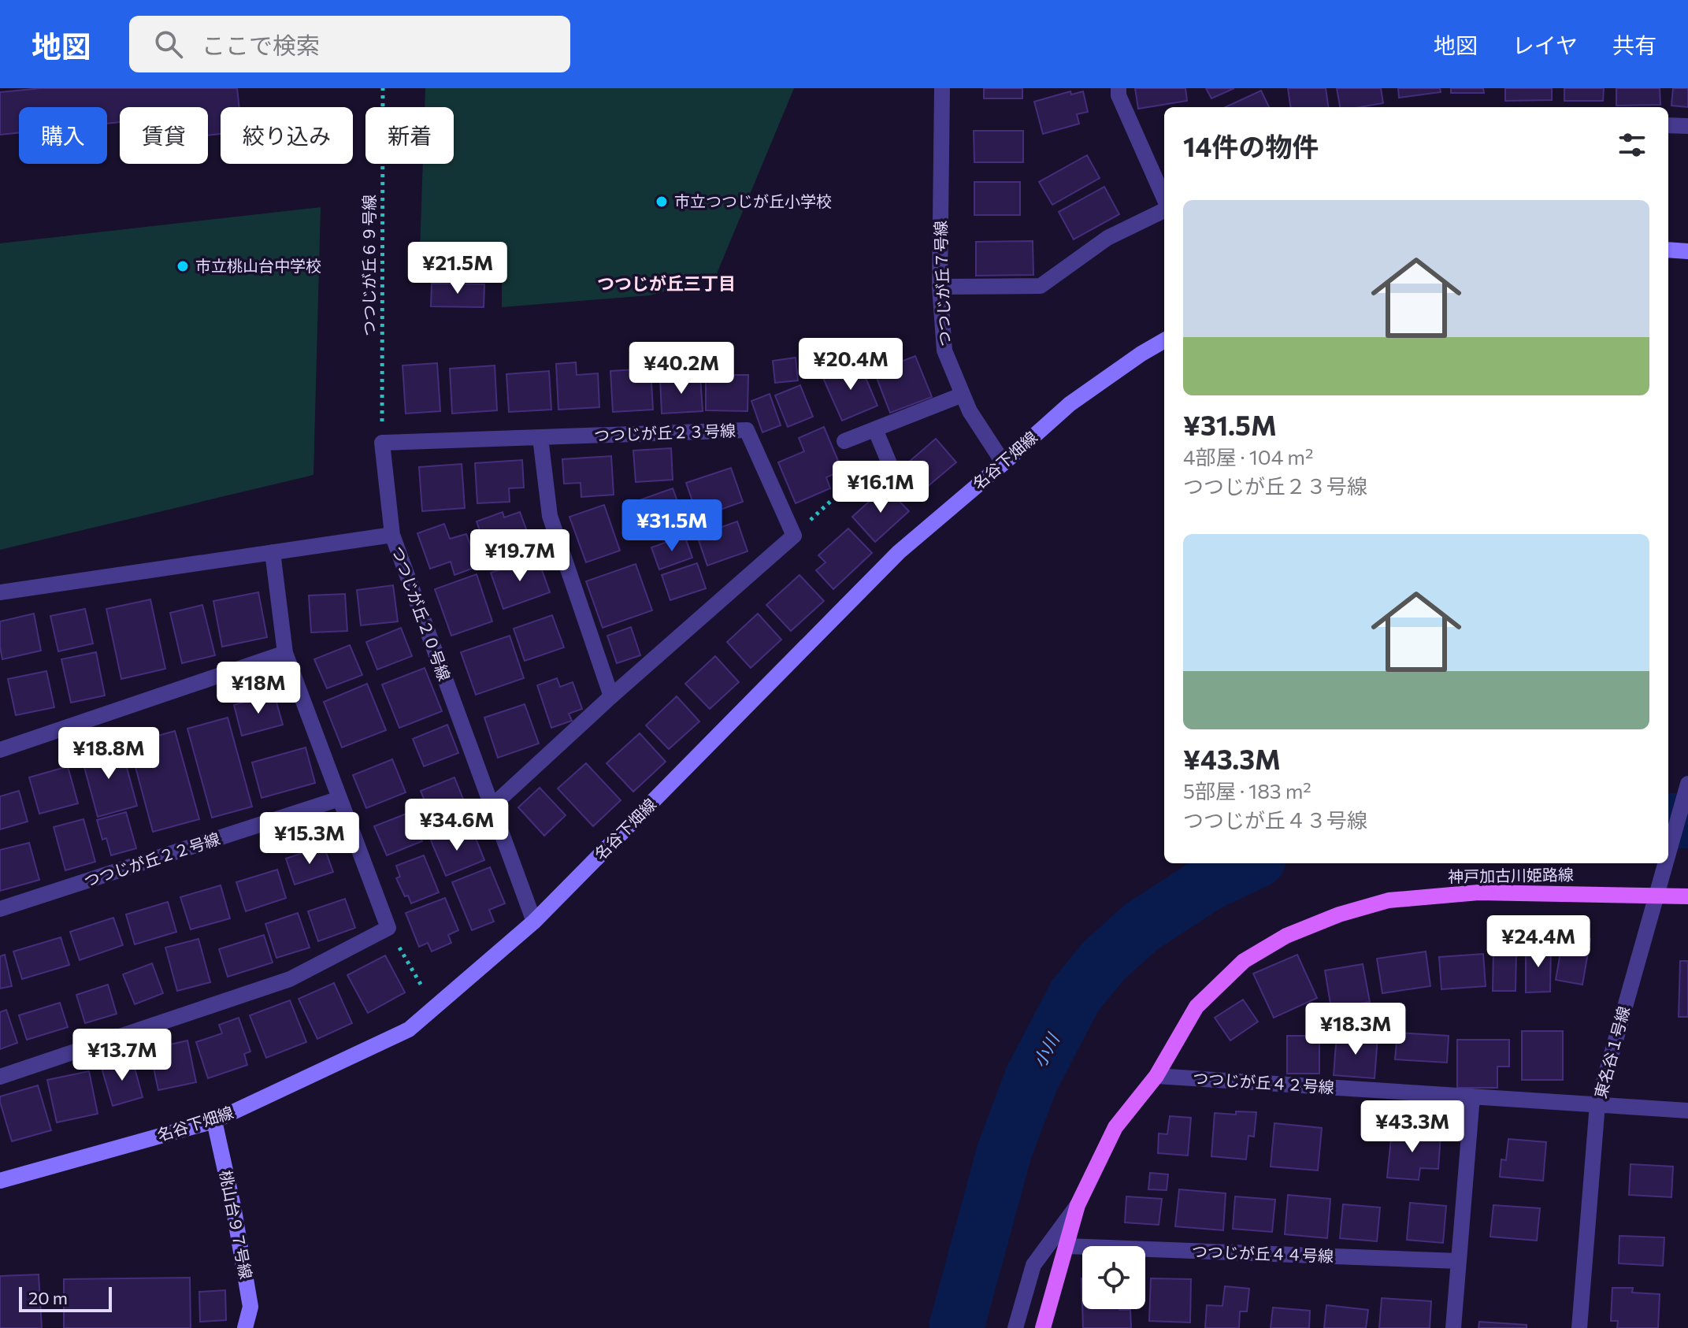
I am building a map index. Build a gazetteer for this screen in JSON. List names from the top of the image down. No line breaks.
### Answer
{"streets":{"main road":["神戸加古川姫路線"],"street":["つつじが丘７号線","つつじが丘２３号線","名谷下畑線","つつじが丘２０号線","つつじが丘２２号線","東名谷１号線","つつじが丘４２号線","桃山台９７号線","つつじが丘４４号線"],"path":["つつじが丘６９号線"]},"crossings":[["つつじが丘６９号線","つつじが丘２３号線"],["つつじが丘７号線","名谷下畑線"],["名谷下畑線","つつじが丘２０号線"],["名谷下畑線","桃山台９７号線"],["神戸加古川姫路線","つつじが丘４２号線"],["神戸加古川姫路線","つつじが丘４４号線"],["東名谷１号線","つつじが丘４２号線"]],"districts":["つつじが丘三丁目"],"water":["小川"],"places":["市立つつじが丘小学校","市立桃山台中学校"],"scale_bar":"20 m","page":{"header":"地図","search":"ここで検索","nav":["地図","レイヤ","共有"],"chip":["購入","賃貸","絞り込み","新着"],"heading":"14件の物件","list":[{"name":"¥31.5M","note":"4部屋 · 104 m² · つつじが丘２３号線"},{"name":"¥43.3M","note":"5部屋 · 183 m² · つつじが丘４３号線"}],"price":["¥21.5M","¥20.4M","¥40.2M","¥16.1M","¥31.5M","¥19.7M","¥18M","¥18.8M","¥34.6M","¥15.3M","¥24.4M","¥18.3M","¥13.7M","¥43.3M"],"scale":"20 m"}}
